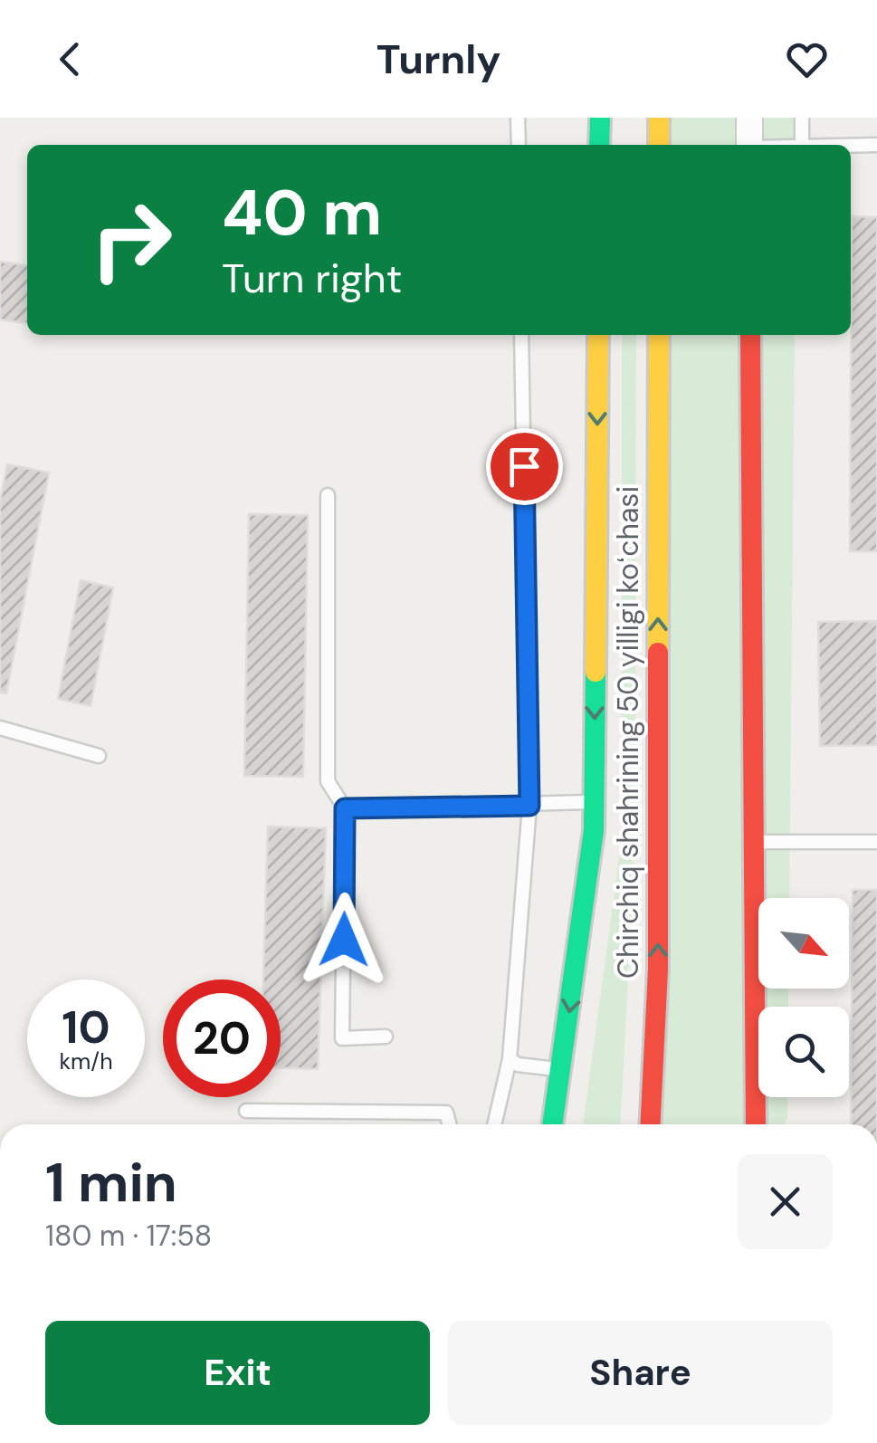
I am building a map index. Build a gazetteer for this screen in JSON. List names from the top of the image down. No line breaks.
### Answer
{"streets":{"main road":["Chirchiq shahrining 50 yilligi koʻchasi"]},"north":"bottom right","page":{"header":"Turnly","turn":["40 m","Turn right"],"speed":"10 km/h","limit":"20","heading":["1 min","180 m · 17:58"],"buttons":["Exit","Share"]}}
